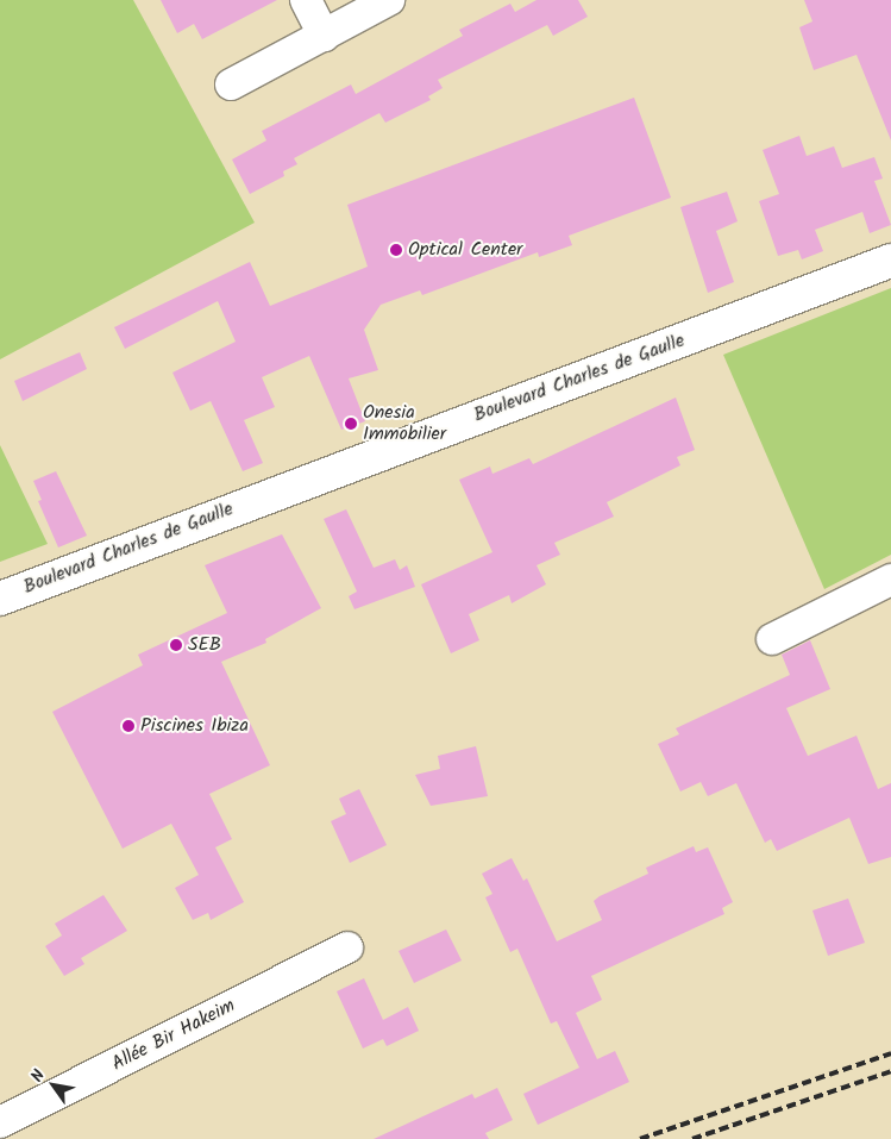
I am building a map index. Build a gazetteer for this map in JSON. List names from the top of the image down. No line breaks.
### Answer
{"streets":{"main road":["Boulevard Charles de Gaulle"],"street":["Allée Bir Hakeim"]},"places":["Optical Center","Onesia Immobilier","SEB","Piscines Ibiza"],"north":"top left"}
